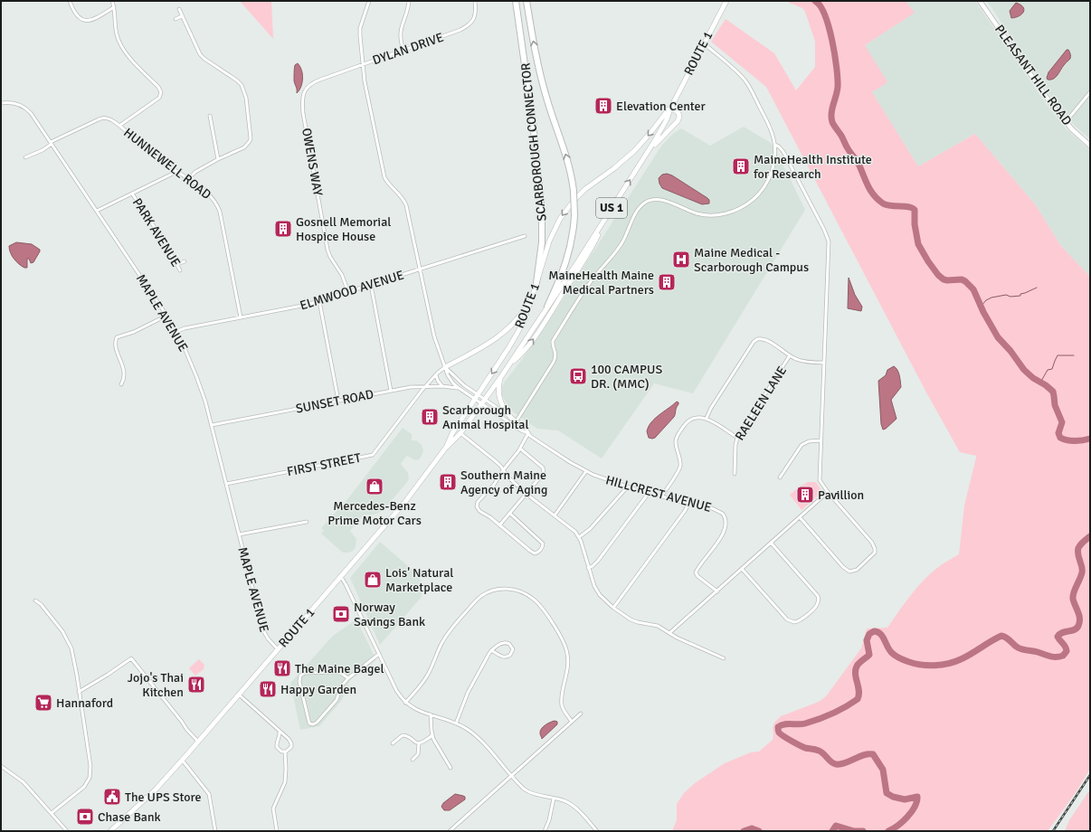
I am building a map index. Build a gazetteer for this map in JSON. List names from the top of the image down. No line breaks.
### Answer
{"streets":{"highway":["SCARBOROUGH CONNECTOR"],"main road":["ROUTE 1","US 1"],"street":["DYLAN DRIVE","PLEASANT HILL ROAD","OWENS WAY","HUNNEWELL ROAD","PARK AVENUE","ELMWOOD AVENUE","MAPLE AVENUE","SUNSET ROAD","RAELEEN LANE","FIRST STREET","HILLCREST AVENUE"]},"crossings":[["DYLAN DRIVE","OWENS WAY"],["ROUTE 1","SCARBOROUGH CONNECTOR"],["ROUTE 1","MAPLE AVENUE"],["ROUTE 1","HILLCREST AVENUE"],["OWENS WAY","ELMWOOD AVENUE"],["HUNNEWELL ROAD","ELMWOOD AVENUE"],["HUNNEWELL ROAD","MAPLE AVENUE"],["ELMWOOD AVENUE","MAPLE AVENUE"],["MAPLE AVENUE","SUNSET ROAD"],["MAPLE AVENUE","FIRST STREET"],["SUNSET ROAD","FIRST STREET"]],"places":{"building":["Elevation Center","MaineHealth Institute for Research","Gosnell Memorial Hospice House","MaineHealth Maine Medical Partners","Scarborough Animal Hospital","Southern Maine Agency of Aging","Pavillion"],"hospital":["Maine Medical - Scarborough Campus"],"bus stop":["100 CAMPUS DR. (MMC)"],"shop":["Mercedes-Benz Prime Motor Cars","Lois' Natural Marketplace"],"bank":["Norway Savings Bank","Chase Bank"],"restaurant":["The Maine Bagel","Jojo's Thai Kitchen","Happy Garden"],"supermarket":["Hannaford"],"public building":["The UPS Store"]}}
